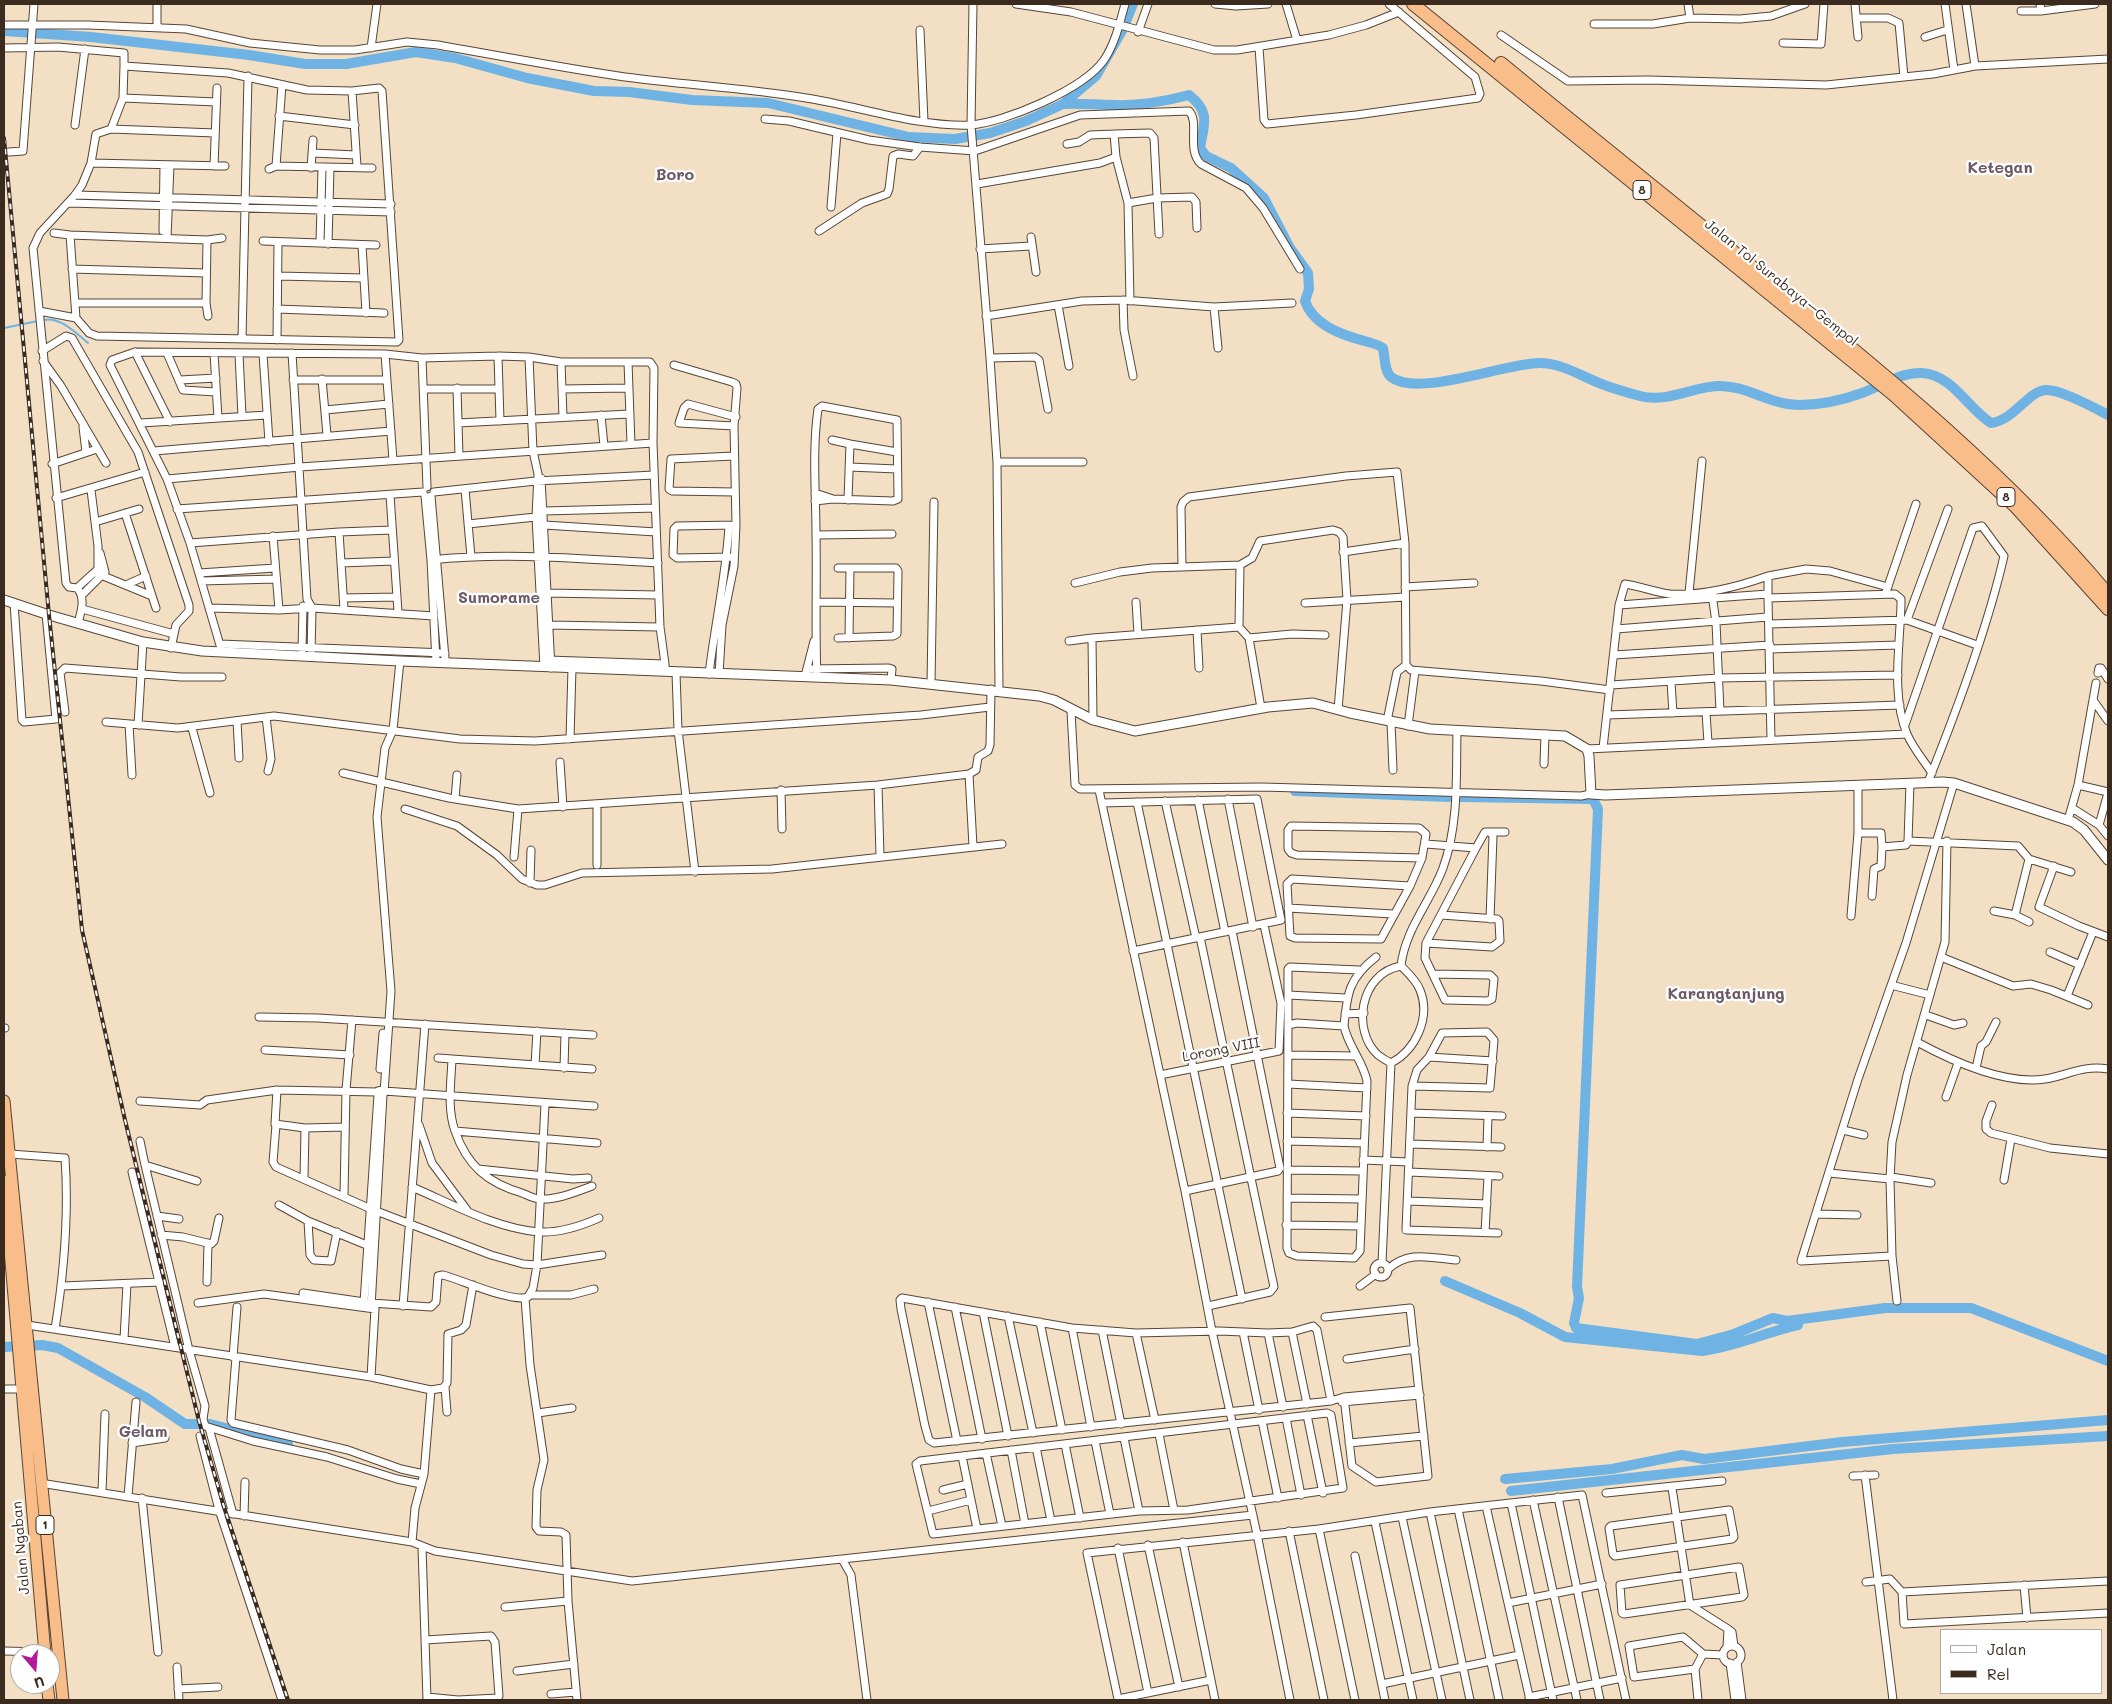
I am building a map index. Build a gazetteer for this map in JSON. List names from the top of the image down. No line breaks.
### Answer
{"streets":{"highway":["8","Jalan Tol Surabaya–Gempol","1","Jalan Ngaban"],"street":["Lorong VIII"]},"crossings":[["1","Jalan Ngaban"]],"districts":["Ketegan","Boro","Sumorame","Karangtanjung","Gelam"],"legend":["Jalan","Rel"],"north":"bottom"}
